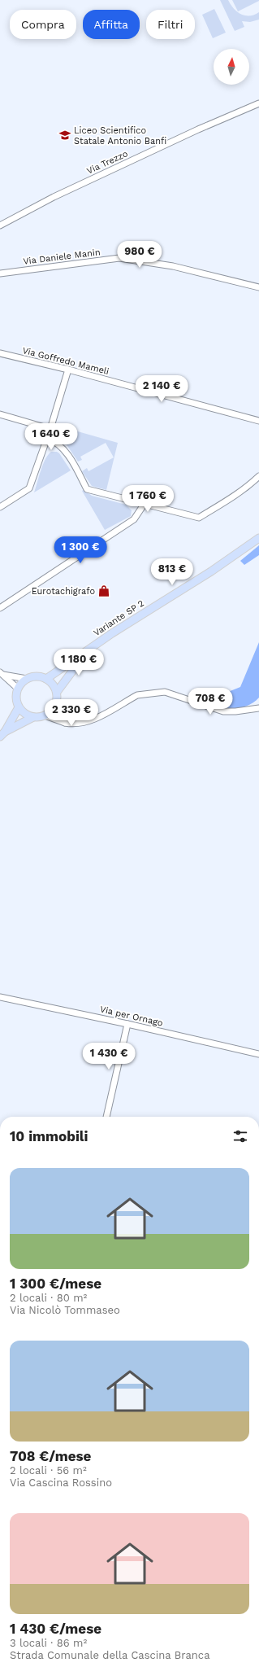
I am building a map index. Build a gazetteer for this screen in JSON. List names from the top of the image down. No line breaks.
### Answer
{"streets":{"main road":["Variante SP 2"],"street":["Via Trezzo","Via Daniele Manin","Via Goffredo Mameli","Via per Ornago"]},"places":{"school or university":["Liceo Scientifico Statale Antonio Banfi"],"shop":["Eurotachigrafo"]},"north":"top","page":{"chip":["Compra","Affitta","Filtri"],"price":["980 €","2 140 €","1 640 €","1 760 €","1 300 €","813 €","1 180 €","708 €","2 330 €","1 430 €"],"heading":"10 immobili","list":[{"name":"1 300 €/mese","note":"2 locali · 80 m² · Via Nicolò Tommaseo"},{"name":"708 €/mese","note":"2 locali · 56 m² · Via Cascina Rossino"},{"name":"1 430 €/mese","note":"3 locali · 86 m² · Strada Comunale della Cascina Branca"}]}}
